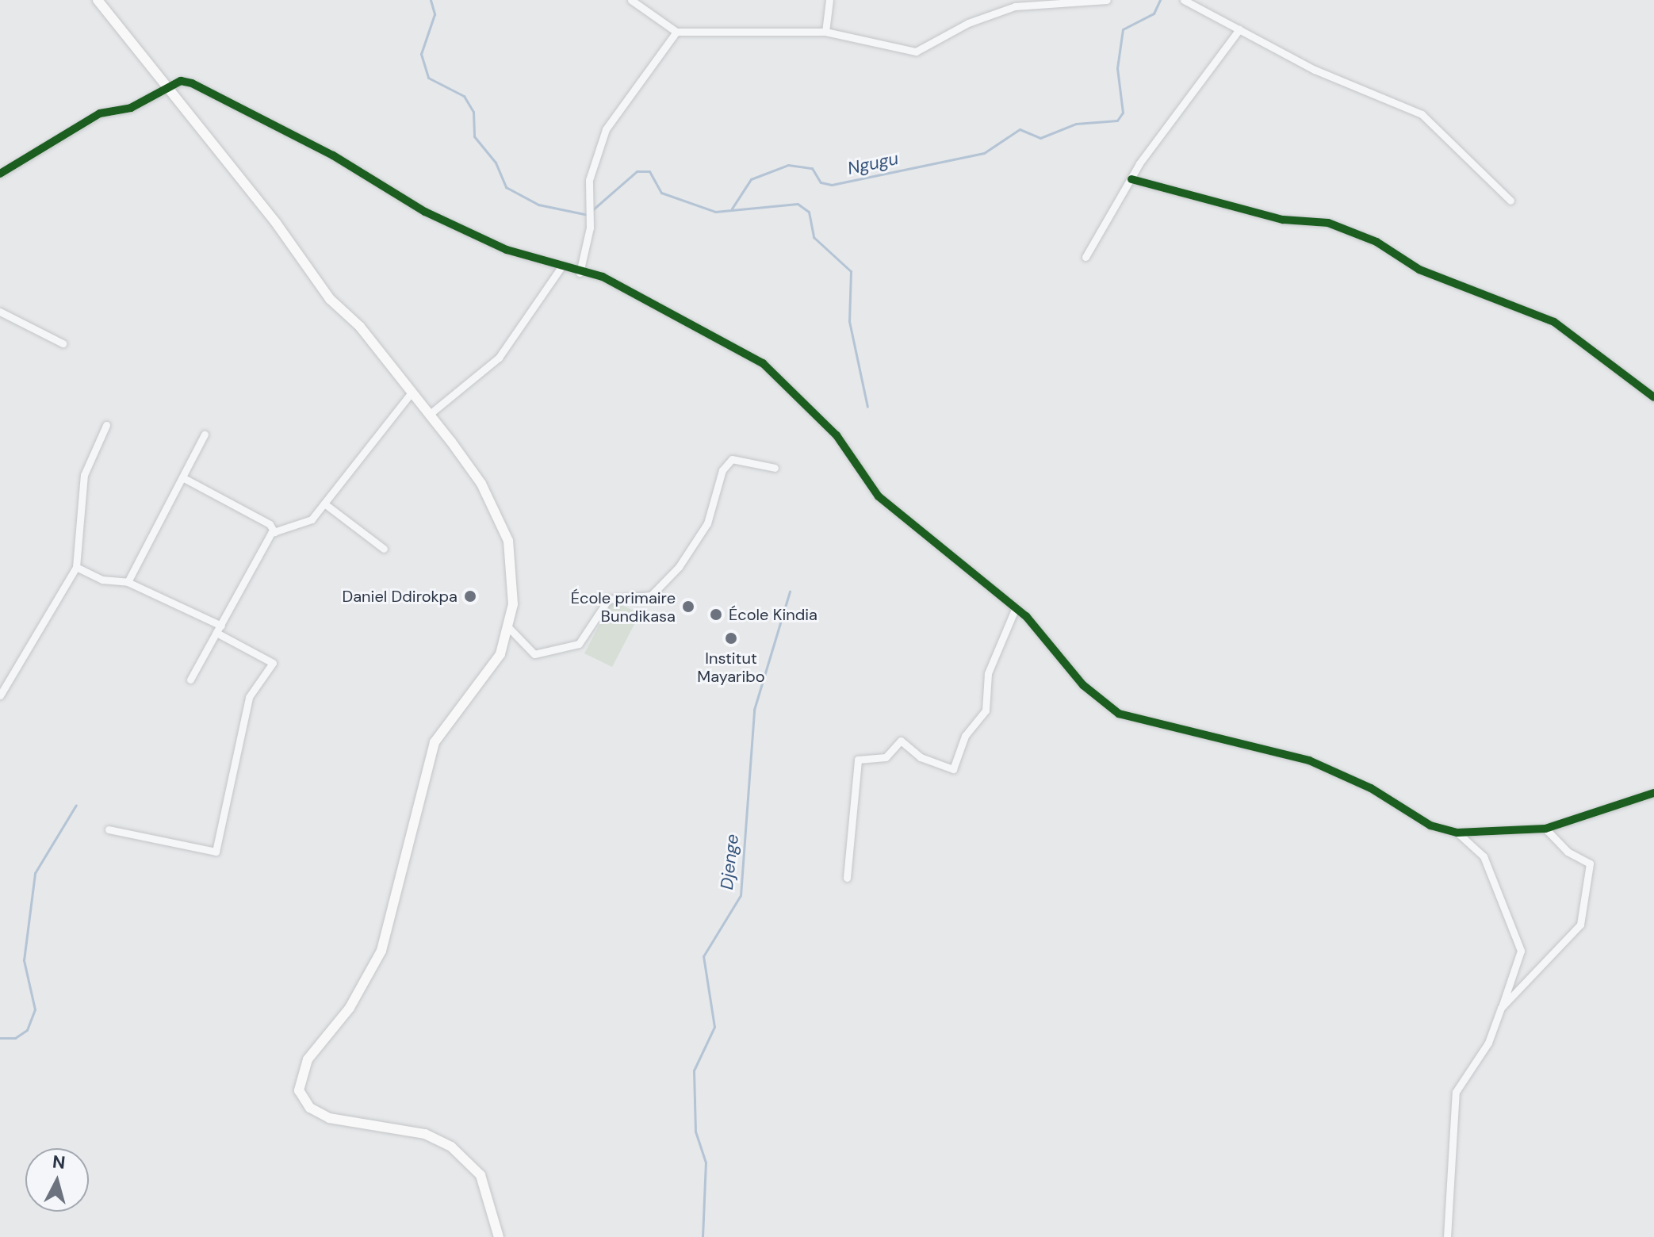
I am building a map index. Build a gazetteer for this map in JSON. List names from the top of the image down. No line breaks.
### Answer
{"water":["Ngugu","Djenge"],"places":["Daniel Ddirokpa","École primaire Bundikasa","École Kindia","Institut Mayaribo"],"north":"top"}
